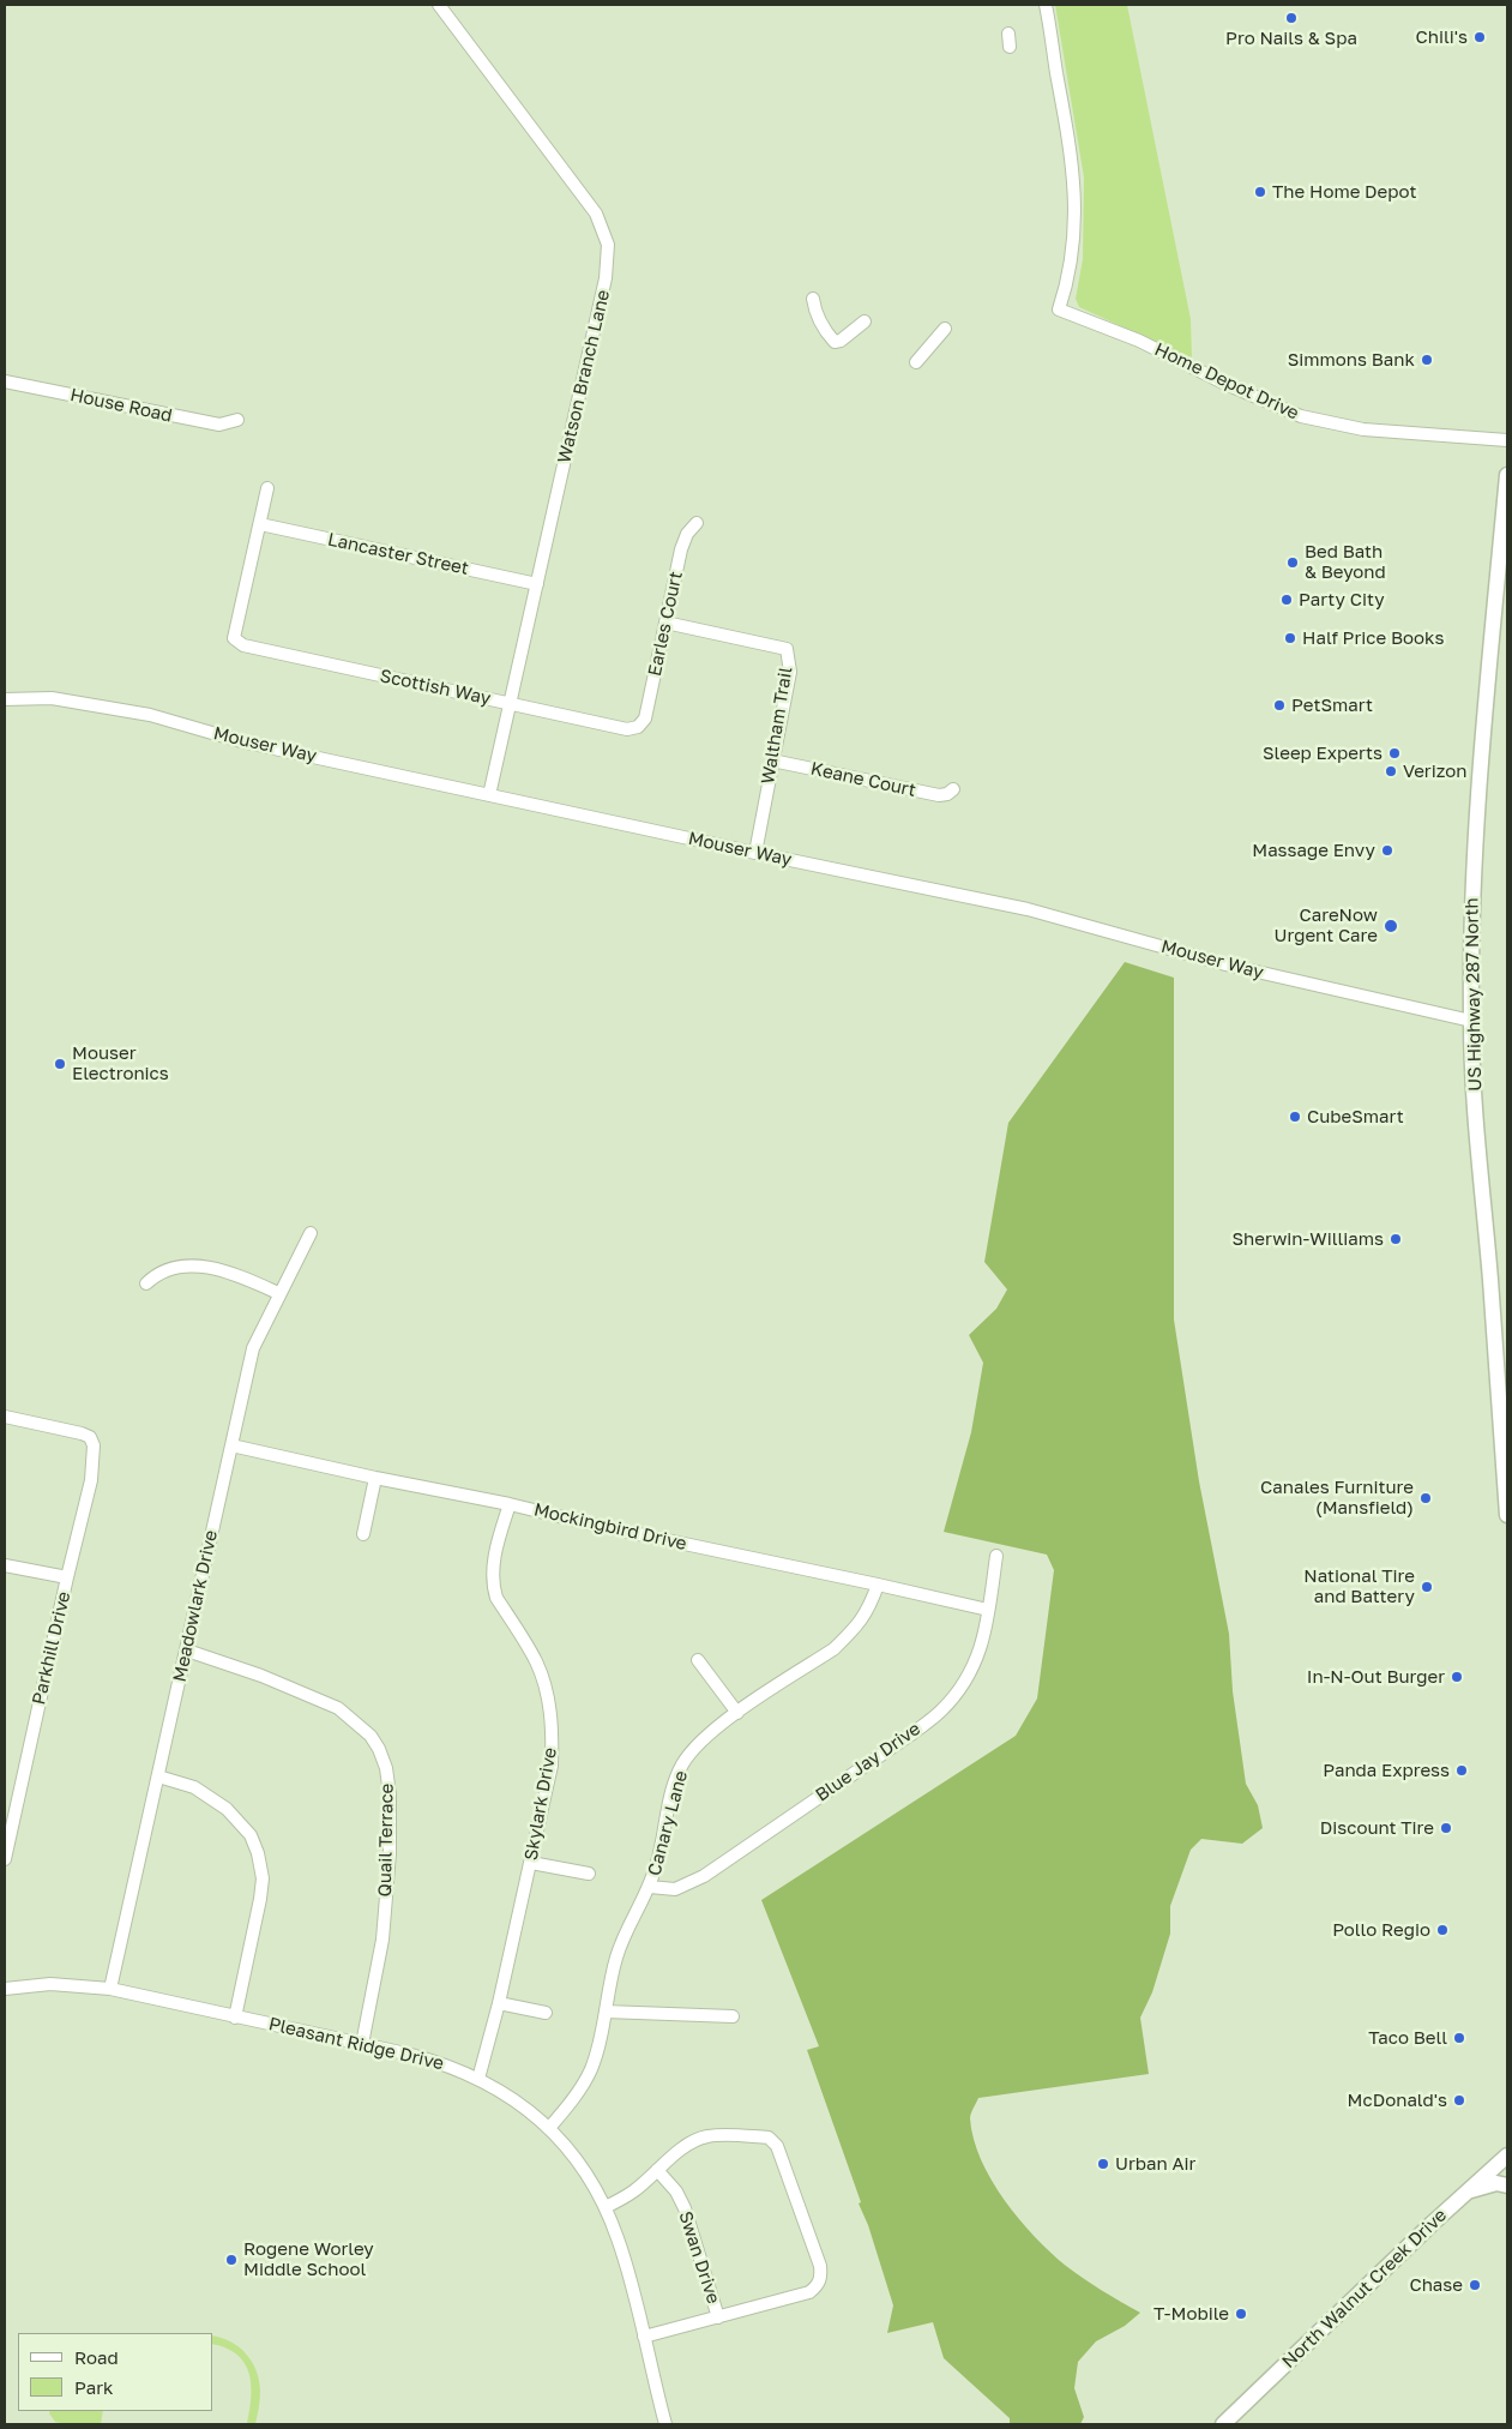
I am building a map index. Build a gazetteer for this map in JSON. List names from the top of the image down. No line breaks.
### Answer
{"streets":{"main road":["US Highway 287 North","North Walnut Creek Drive"],"street":["Watson Branch Lane","Home Depot Drive","House Road","Lancaster Street","Earles Court","Scottish Way","Waltham Trail","Mouser Way","Keane Court","Mockingbird Drive","Meadowlark Drive","Parkhill Drive","Blue Jay Drive","Skylark Drive","Canary Lane","Quail Terrace","Pleasant Ridge Drive","Swan Drive"]},"crossings":[["Watson Branch Lane","Lancaster Street"],["Watson Branch Lane","Scottish Way"],["Watson Branch Lane","Mouser Way"],["Lancaster Street","Scottish Way"],["Earles Court","Scottish Way"],["Earles Court","Waltham Trail"],["Waltham Trail","Mouser Way"],["Waltham Trail","Keane Court"],["Mouser Way","US Highway 287 North"],["Mockingbird Drive","Meadowlark Drive"],["Mockingbird Drive","Blue Jay Drive"],["Mockingbird Drive","Skylark Drive"],["Mockingbird Drive","Canary Lane"],["Meadowlark Drive","Quail Terrace"],["Meadowlark Drive","Pleasant Ridge Drive"],["Blue Jay Drive","Canary Lane"],["Skylark Drive","Pleasant Ridge Drive"],["Canary Lane","Pleasant Ridge Drive"],["Quail Terrace","Pleasant Ridge Drive"]],"places":["Pro Nails & Spa","Chili's","The Home Depot","Simmons Bank","Bed Bath & Beyond","Party City","Half Price Books","PetSmart","Sleep Experts","Verizon","Massage Envy","CareNow Urgent Care","Mouser Electronics","CubeSmart","Sherwin-Williams","Canales Furniture (Mansfield)","National Tire and Battery","In-N-Out Burger","Panda Express","Discount Tire","Pollo Regio","Taco Bell","McDonald's","Urban Air","Rogene Worley Middle School","Chase","T-Mobile"],"legend":["Road","Park"]}
